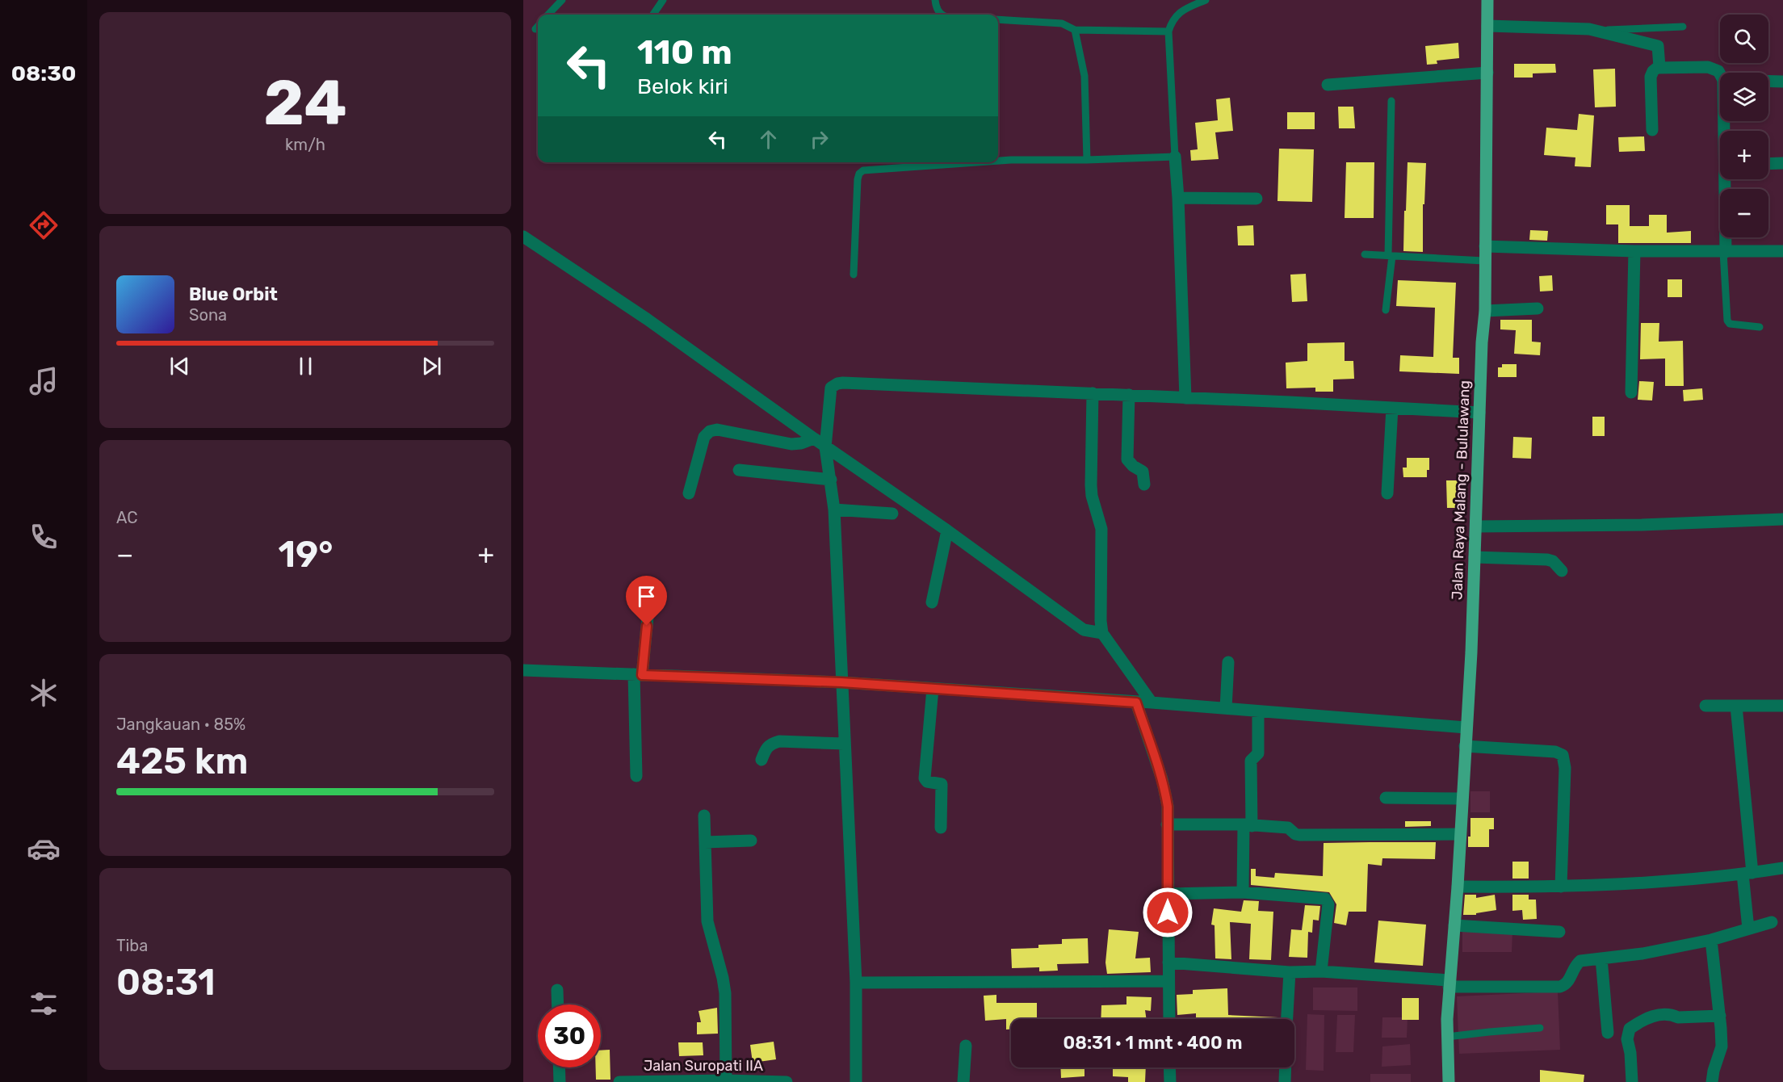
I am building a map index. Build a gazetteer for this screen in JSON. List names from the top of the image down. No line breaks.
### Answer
{"streets":{"main road":["Jalan Raya Malang - Bululawang"],"street":["Jalan Suropati IIA"]},"page":{"tabs":"08:30","tile":[["24","km/h"],"AC",["Jangkauan · 85%","425 km"],["Tiba","08:31"]],"map_buttons":["+","−"],"turn":["110 m","Belok kiri"],"song":["Blue Orbit","Sona"],"heat":["−","19°","+"],"limit":"30","trip":"08:31 · 1 mnt · 400 m"}}
